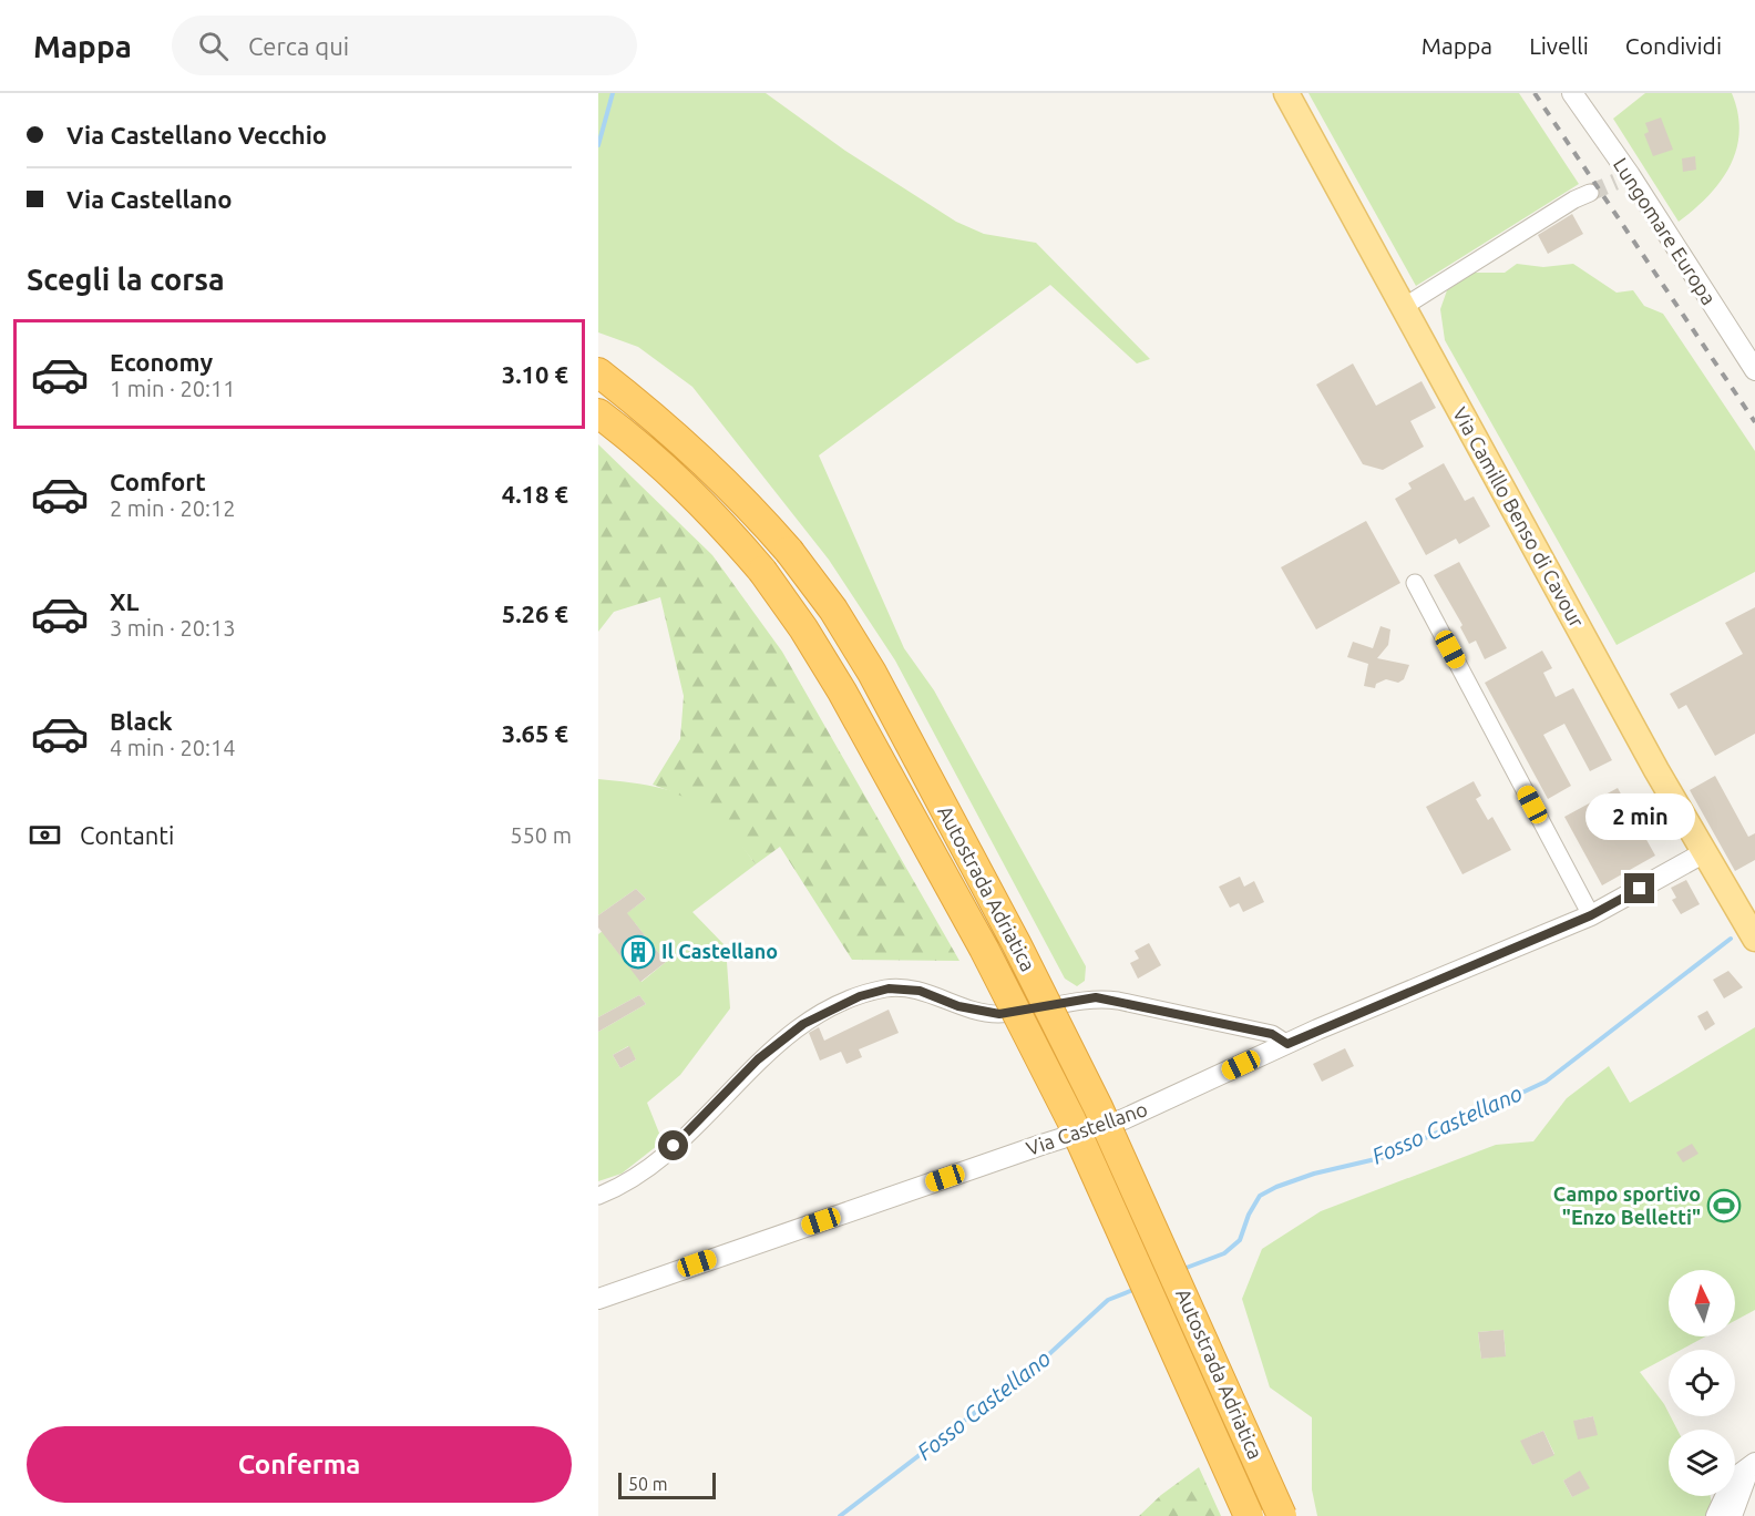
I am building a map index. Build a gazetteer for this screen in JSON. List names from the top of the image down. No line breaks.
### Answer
{"streets":{"highway":["Autostrada Adriatica"],"main road":["Via Camillo Benso di Cavour"],"street":["Lungomare Europa","Via Castellano"]},"crossings":[["Via Camillo Benso di Cavour","Via Castellano"]],"water":["Fosso Castellano"],"places":{"building":["Il Castellano"],"sports":["Campo sportivo \"Enzo Belletti\""]},"scale_bar":"50 m","north":"top","page":{"header":"Mappa","search":"Cerca qui","nav":["Mappa","Livelli","Condividi"],"banner":["Via Castellano Vecchio","Via Castellano"],"heading":"Scegli la corsa","list":[{"name":"Economy","note":"1 min · 20:11","value":"3.10 €"},{"name":"Comfort","note":"2 min · 20:12","value":"4.18 €"},{"name":"XL","note":"3 min · 20:13","value":"5.26 €"},{"name":"Black","note":"4 min · 20:14","value":"3.65 €"}],"bubble":"2 min","pay":["Contanti","550 m"],"buttons":"Conferma","scale":"50 m"}}
